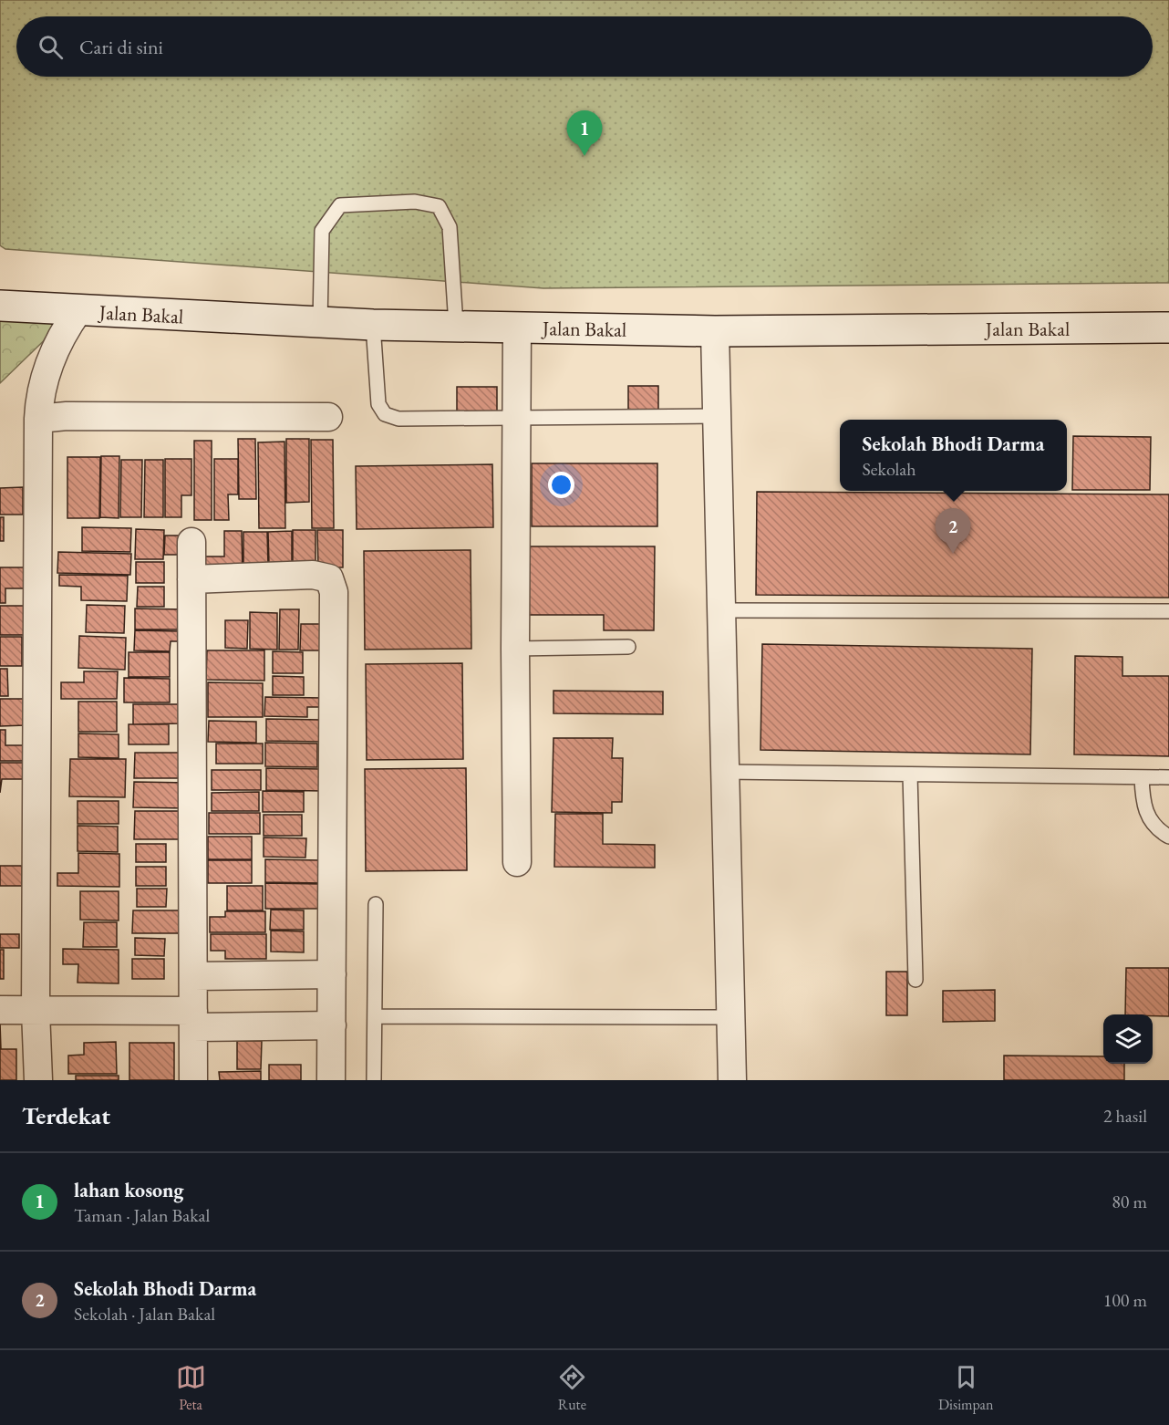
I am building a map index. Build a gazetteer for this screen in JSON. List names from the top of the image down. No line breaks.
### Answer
{"streets":{"street":["Jalan Bakal"]},"page":{"search":"Cari di sini","pins":["1","2"],"popup":["Sekolah Bhodi Darma","Sekolah"],"heading":["Terdekat","2 hasil"],"list":[{"mark":"1","name":"lahan kosong","note":"Taman · Jalan Bakal","value":"80 m"},{"mark":"2","name":"Sekolah Bhodi Darma","note":"Sekolah · Jalan Bakal","value":"100 m"}],"nav":["Peta","Rute","Disimpan"]}}
